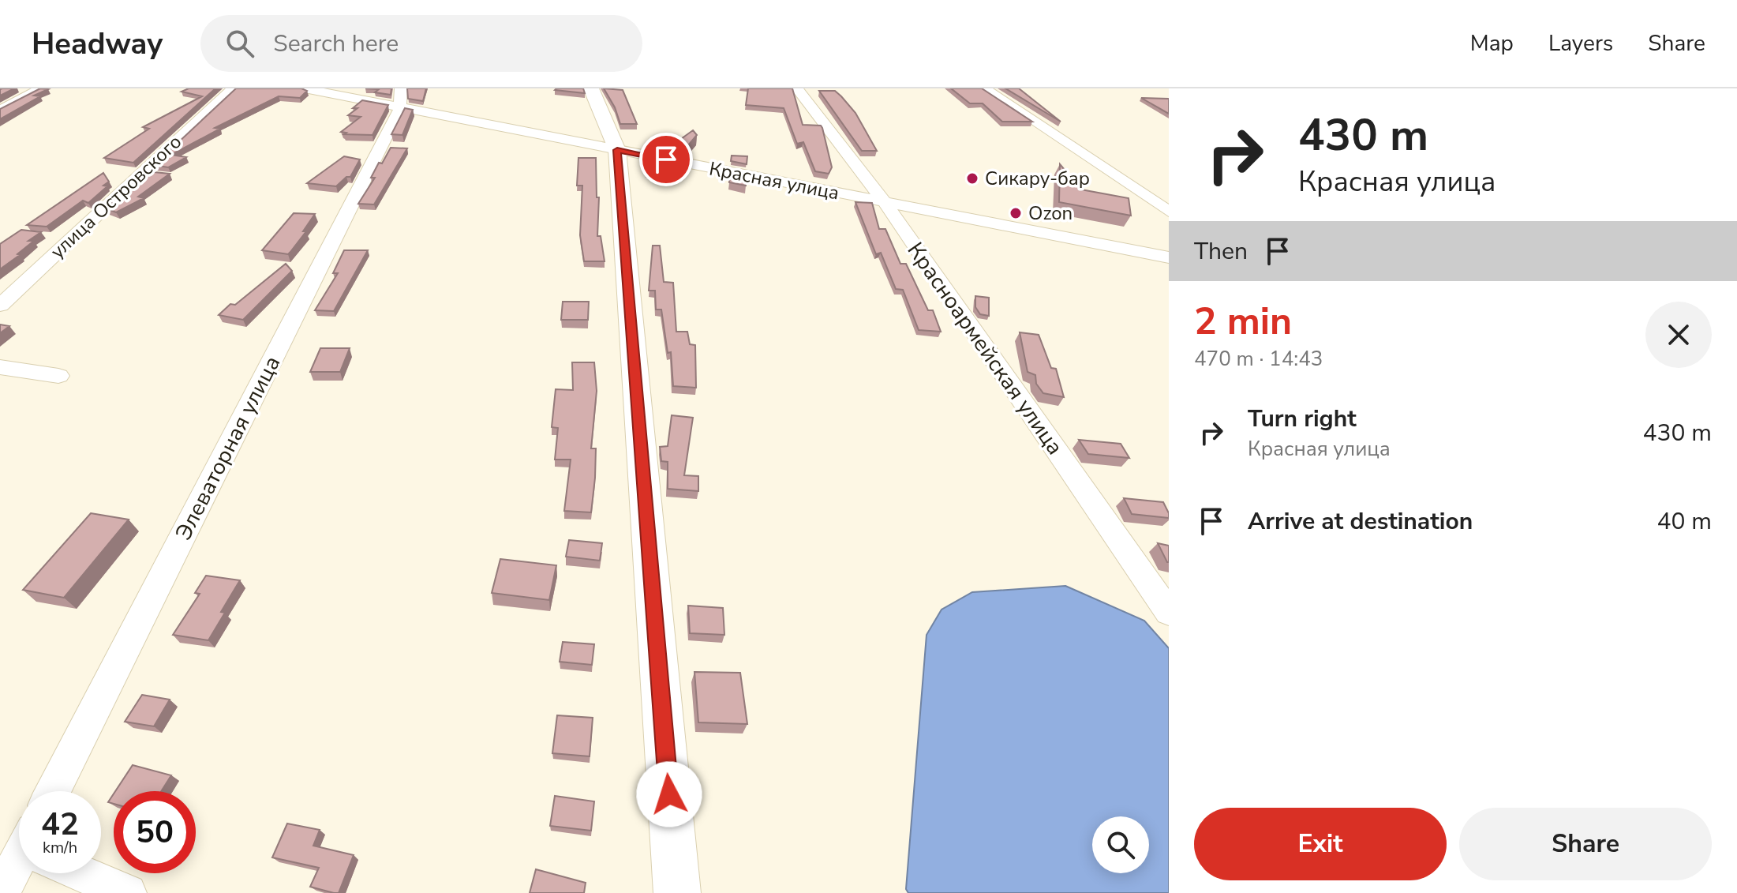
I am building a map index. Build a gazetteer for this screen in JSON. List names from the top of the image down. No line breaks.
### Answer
{"streets":{"street":["Красная улица","улица Островского","Красноармейская улица","Элеваторная улица"]},"crossings":[["Красная улица","Красноармейская улица"],["Красная улица","Элеваторная улица"]],"places":["Сикару-бар","Ozon"],"page":{"header":"Headway","search":"Search here","nav":["Map","Layers","Share"],"turn":["430 m","Красная улица"],"then":"Then","heading":["2 min","470 m · 14:43"],"list":[{"name":"Turn right","note":"Красная улица","value":"430 m"},{"name":"Arrive at destination","value":"40 m"}],"speed":"42 km/h","limit":"50","buttons":["Exit","Share"]}}
